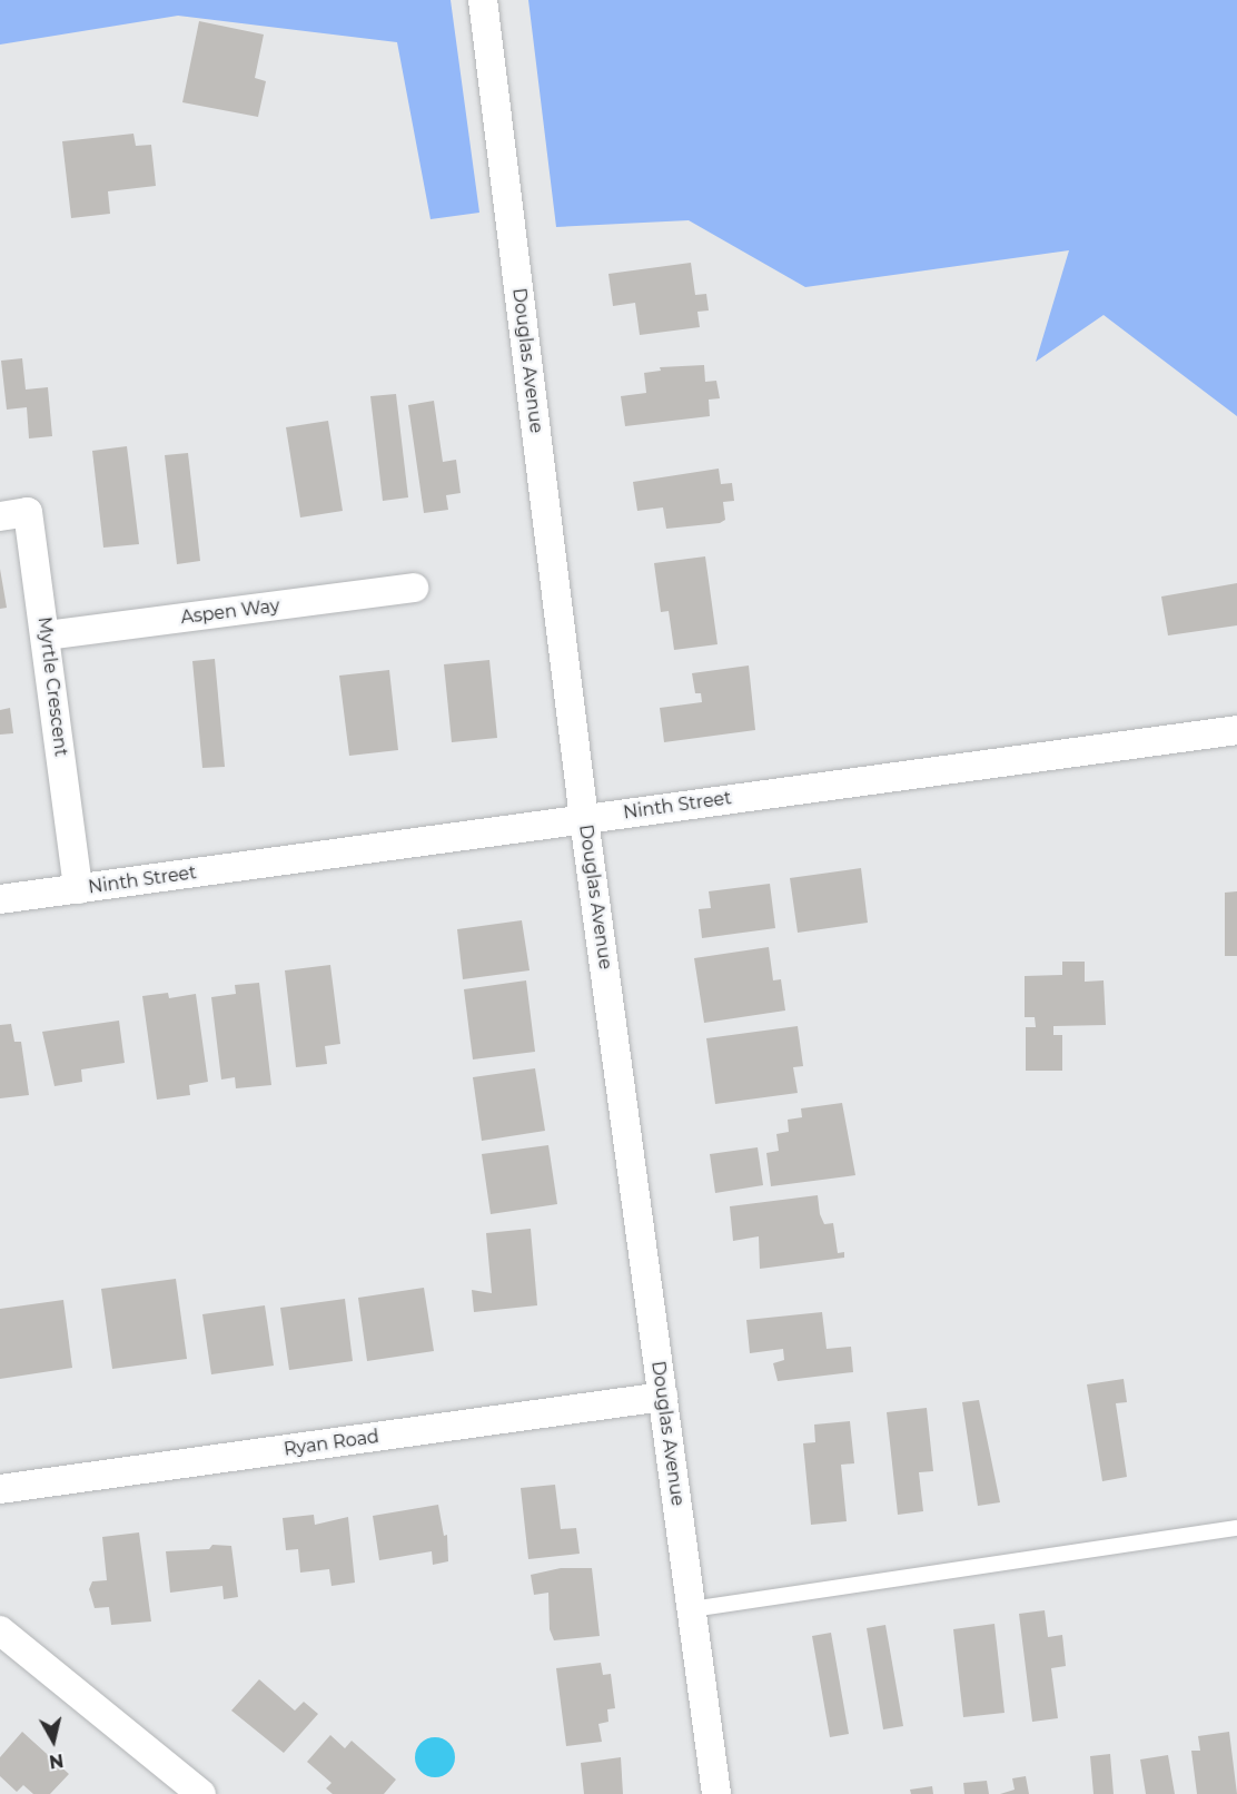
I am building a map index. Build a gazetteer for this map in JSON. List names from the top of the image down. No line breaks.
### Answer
{"streets":{"street":["Douglas Avenue","Aspen Way","Myrtle Crescent","Ninth Street","Ryan Road"]},"crossings":[["Douglas Avenue","Ninth Street"],["Douglas Avenue","Ryan Road"],["Aspen Way","Myrtle Crescent"],["Myrtle Crescent","Ninth Street"]],"north":"bottom"}
